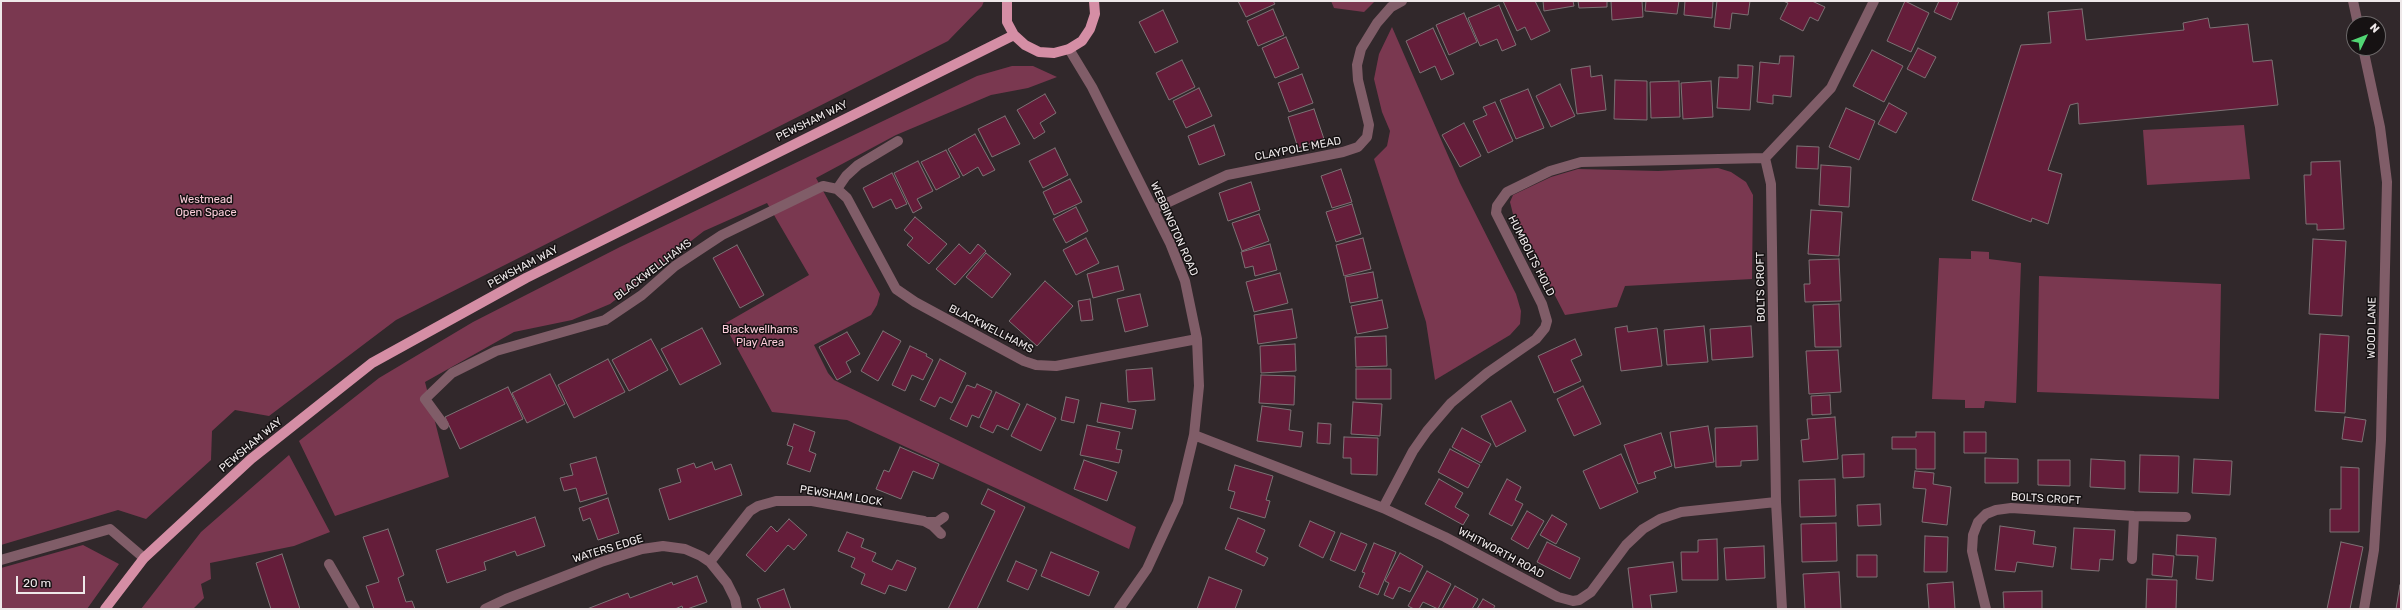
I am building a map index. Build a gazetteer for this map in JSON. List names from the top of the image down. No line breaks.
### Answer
{"streets":{"main road":["PEWSHAM WAY"],"street":["CLAYPOLE MEAD","WEBBINGTON ROAD","HUMBOLTS HOLD","BLACKWELLHAMS","BOLTS CROFT","WOOD LANE","PEWSHAM LOCK","WATERS EDGE","WHITWORTH ROAD"]},"crossings":[["CLAYPOLE MEAD","WEBBINGTON ROAD"],["WEBBINGTON ROAD","BLACKWELLHAMS"],["WEBBINGTON ROAD","WHITWORTH ROAD"],["HUMBOLTS HOLD","BOLTS CROFT"],["HUMBOLTS HOLD","WHITWORTH ROAD"],["BOLTS CROFT","WHITWORTH ROAD"],["PEWSHAM LOCK","WATERS EDGE"]],"parks":["Westmead Open Space","Blackwellhams Play Area"],"scale_bar":"20 m","north":"top right"}
